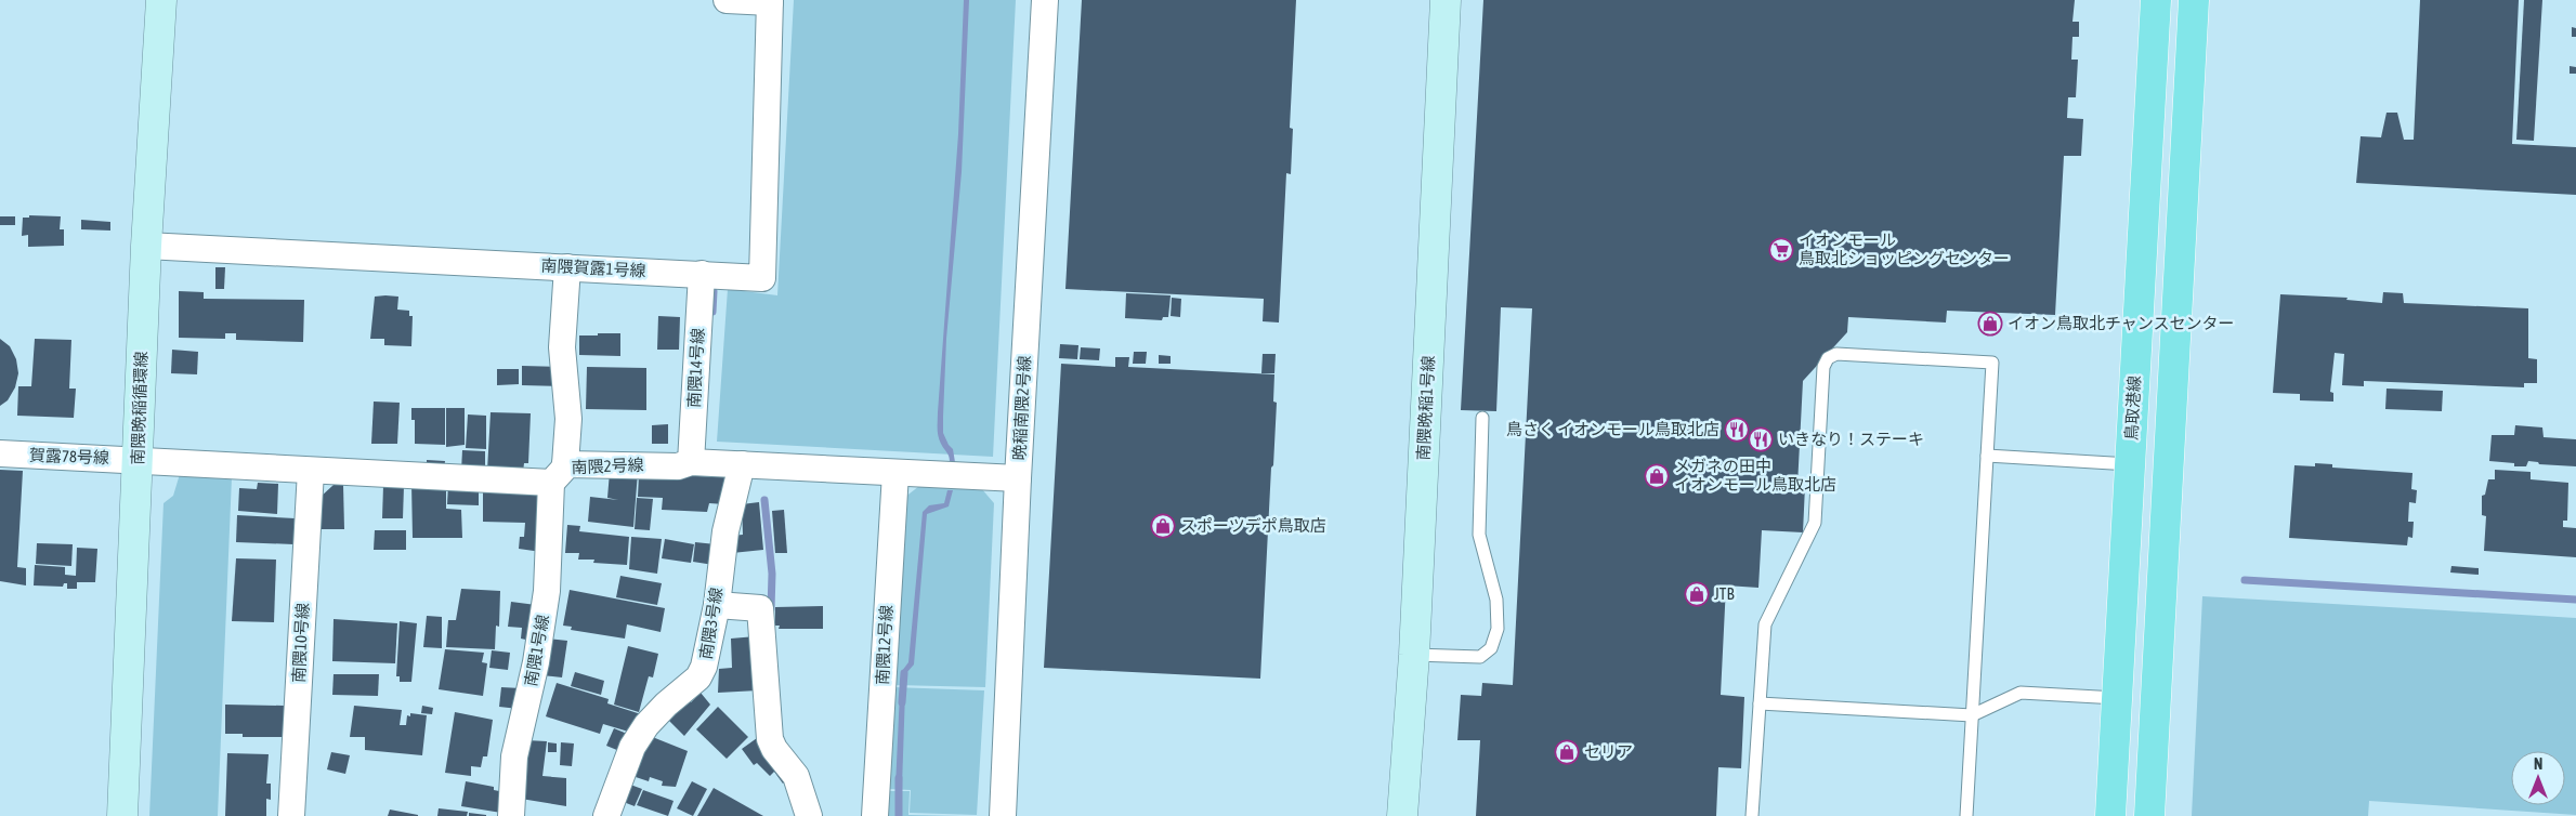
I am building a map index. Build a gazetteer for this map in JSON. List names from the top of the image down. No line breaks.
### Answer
{"streets":{"main road":["鳥取港線"],"street":["南隈賀露1号線","南隈14号線","南隈晩稲循環線","晩稲南隈2号線","南隈晩稲1号線","賀露78号線","南隈2号線","南隈3号線","南隈10号線","南隈12号線","南隈1号線"]},"crossings":[["南隈賀露1号線","南隈14号線"],["南隈賀露1号線","南隈晩稲循環線"],["南隈賀露1号線","南隈1号線"],["南隈14号線","南隈2号線"],["南隈晩稲循環線","賀露78号線"],["南隈晩稲循環線","南隈2号線"],["晩稲南隈2号線","南隈2号線"],["賀露78号線","南隈2号線"],["南隈2号線","南隈3号線"],["南隈2号線","南隈10号線"],["南隈2号線","南隈12号線"],["南隈2号線","南隈1号線"]],"places":{"supermarket":["イオンモール 鳥取北ショッピングセンター"],"shop":["イオン鳥取北チャンスセンター","メガネの田中 イオンモール鳥取北店","スポーツデポ鳥取店","JTB","セリア"],"restaurant":["鳥さく イオンモール鳥取北店","いきなり！ステーキ"]},"north":"top"}
